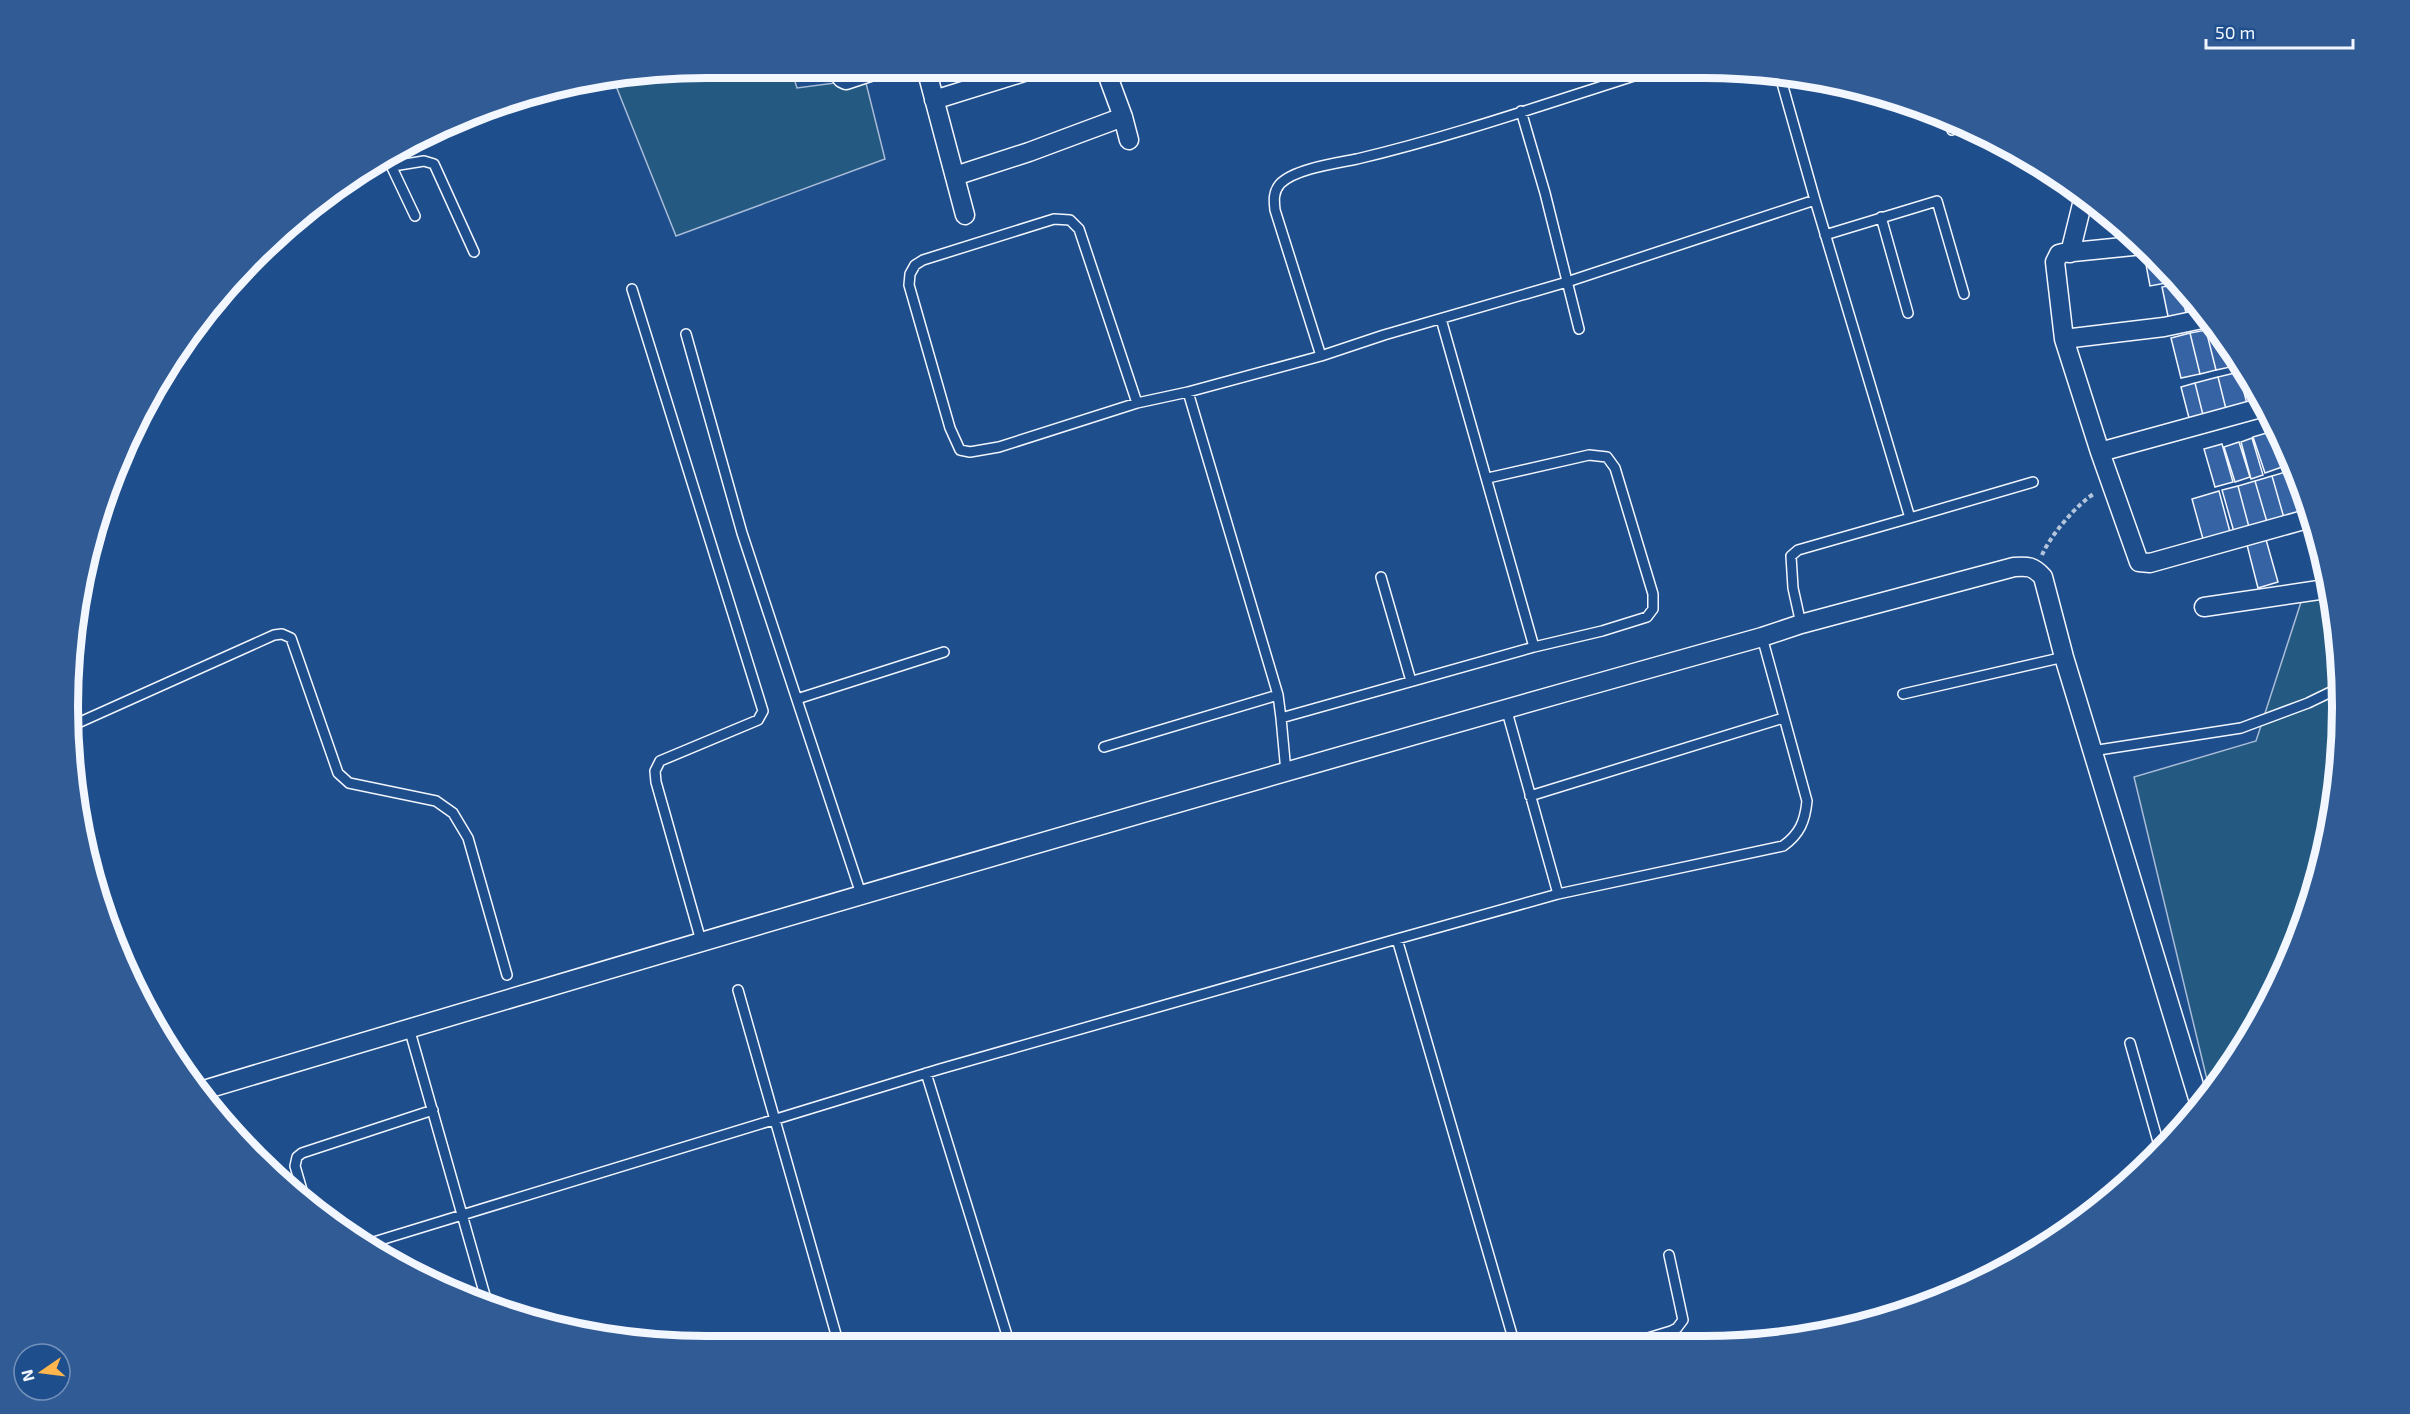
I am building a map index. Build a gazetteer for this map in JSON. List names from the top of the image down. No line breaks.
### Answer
{"scale_bar":"50 m","north":"left"}
